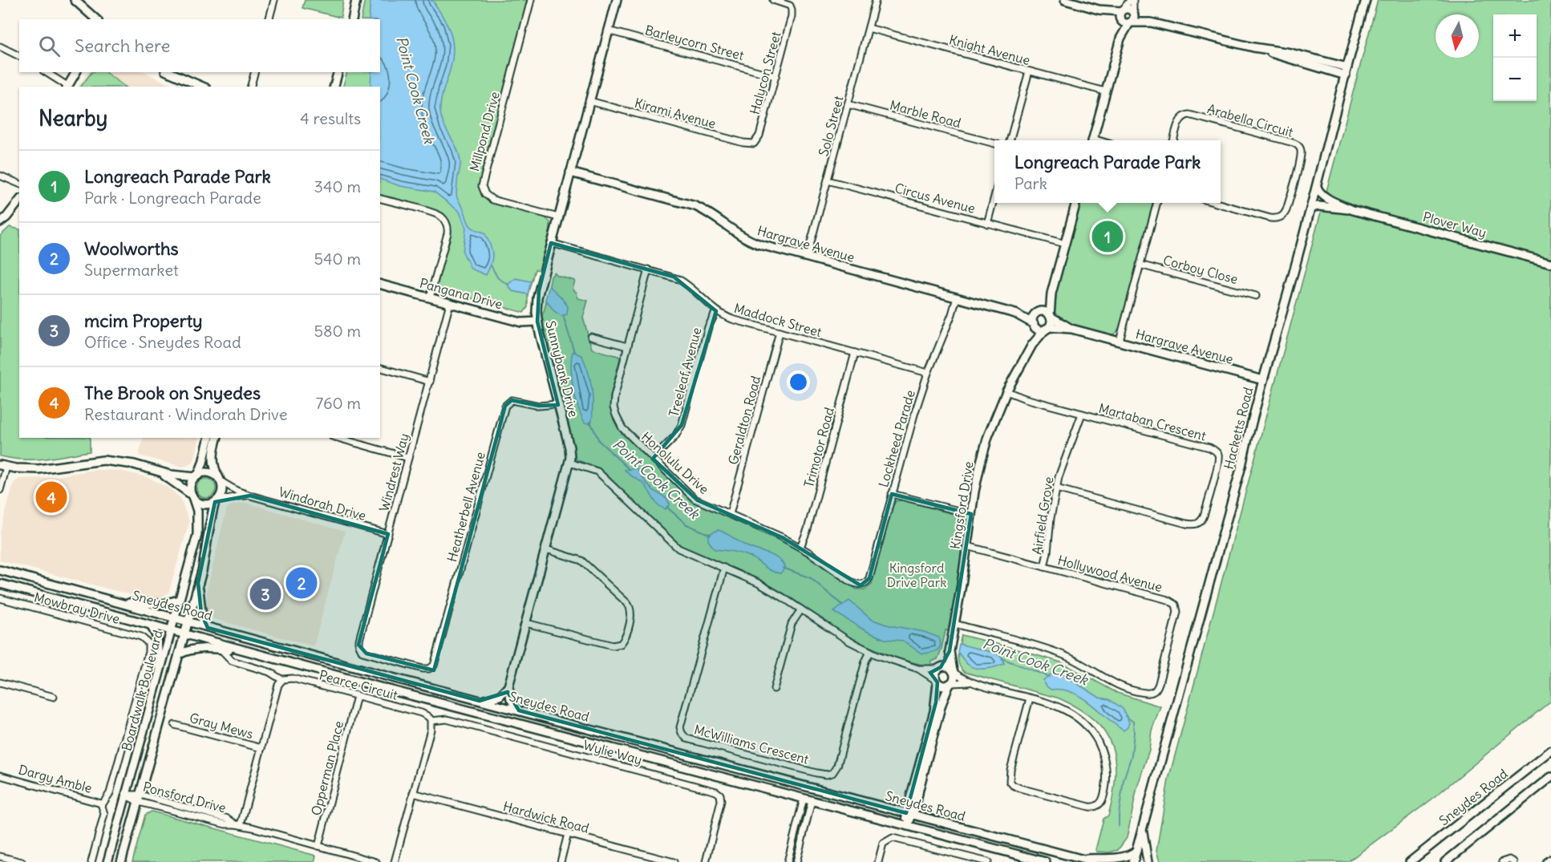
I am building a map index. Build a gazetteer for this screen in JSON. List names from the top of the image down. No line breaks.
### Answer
{"streets":{"street":["Barleycorn Street","Knight Avenue","Halycon Street","Kirami Avenue","Marble Road","Arabella Circuit","Solo Street","Millpond Drive","Circus Avenue","Plover Way","Hargrave Avenue","Corboy Close","Pangana Drive","Maddock Street","Sunnybank Drive","Treeleaf Avenue","Geraldton Road","Martaban Crescent","Hacketts Road","Lockheed Parade","Trimotor Road","Honolulu Drive","Windrest Way","Windorah Drive","Kingsford Drive","Heatherbell Avenue","Airfield Grove","Hollywood Avenue","Sneydes Road","Mowbray Drive","Pearce Circuit","Boardwalk Boulevard","Gray Mews","McWilliams Crescent","Wylie Way","Opperman Place","Dargy Amble","Ponsford Drive","Hardwick Road"]},"crossings":[["Barleycorn Street","Halycon Street"],["Barleycorn Street","Sunnybank Drive"],["Knight Avenue","Solo Street"],["Halycon Street","Kirami Avenue"],["Kirami Avenue","Sunnybank Drive"],["Marble Road","Solo Street"],["Solo Street","Circus Avenue"],["Solo Street","Hargrave Avenue"],["Millpond Drive","Sunnybank Drive"],["Plover Way","Hacketts Road"],["Hargrave Avenue","Sunnybank Drive"],["Hargrave Avenue","Hacketts Road"],["Hargrave Avenue","Lockheed Parade"],["Hargrave Avenue","Kingsford Drive"],["Pangana Drive","Sunnybank Drive"],["Pangana Drive","Windrest Way"],["Maddock Street","Sunnybank Drive"],["Maddock Street","Treeleaf Avenue"],["Maddock Street","Geraldton Road"],["Maddock Street","Lockheed Parade"],["Maddock Street","Trimotor Road"],["Maddock Street","Honolulu Drive"],["Sunnybank Drive","Heatherbell Avenue"],["Treeleaf Avenue","Honolulu Drive"],["Geraldton Road","Honolulu Drive"],["Martaban Crescent","Kingsford Drive"],["Martaban Crescent","Airfield Grove"],["Lockheed Parade","Honolulu Drive"],["Trimotor Road","Honolulu Drive"],["Windrest Way","Windorah Drive"],["Windrest Way","Heatherbell Avenue"],["Windorah Drive","Boardwalk Boulevard"],["Kingsford Drive","Hollywood Avenue"],["Airfield Grove","Hollywood Avenue"],["Sneydes Road","Boardwalk Boulevard"],["Mowbray Drive","Dargy Amble"],["Pearce Circuit","Wylie Way"],["Pearce Circuit","Opperman Place"],["Boardwalk Boulevard","Ponsford Drive"],["Opperman Place","Ponsford Drive"]],"water":["Point Cook Creek"],"parks":["Kingsford Drive Park"],"north":"bottom","page":{"map_buttons":["+","−"],"search":"Search here","heading":["Nearby","4 results"],"popup":["Longreach Parade Park","Park"],"list":[{"mark":"1","name":"Longreach Parade Park","note":"Park · Longreach Parade","value":"340 m"},{"mark":"2","name":"Woolworths","note":"Supermarket","value":"540 m"},{"mark":"3","name":"mcim Property","note":"Office · Sneydes Road","value":"580 m"},{"mark":"4","name":"The Brook on Snyedes","note":"Restaurant · Windorah Drive","value":"760 m"}],"pins":["1","4","2","3"]}}
